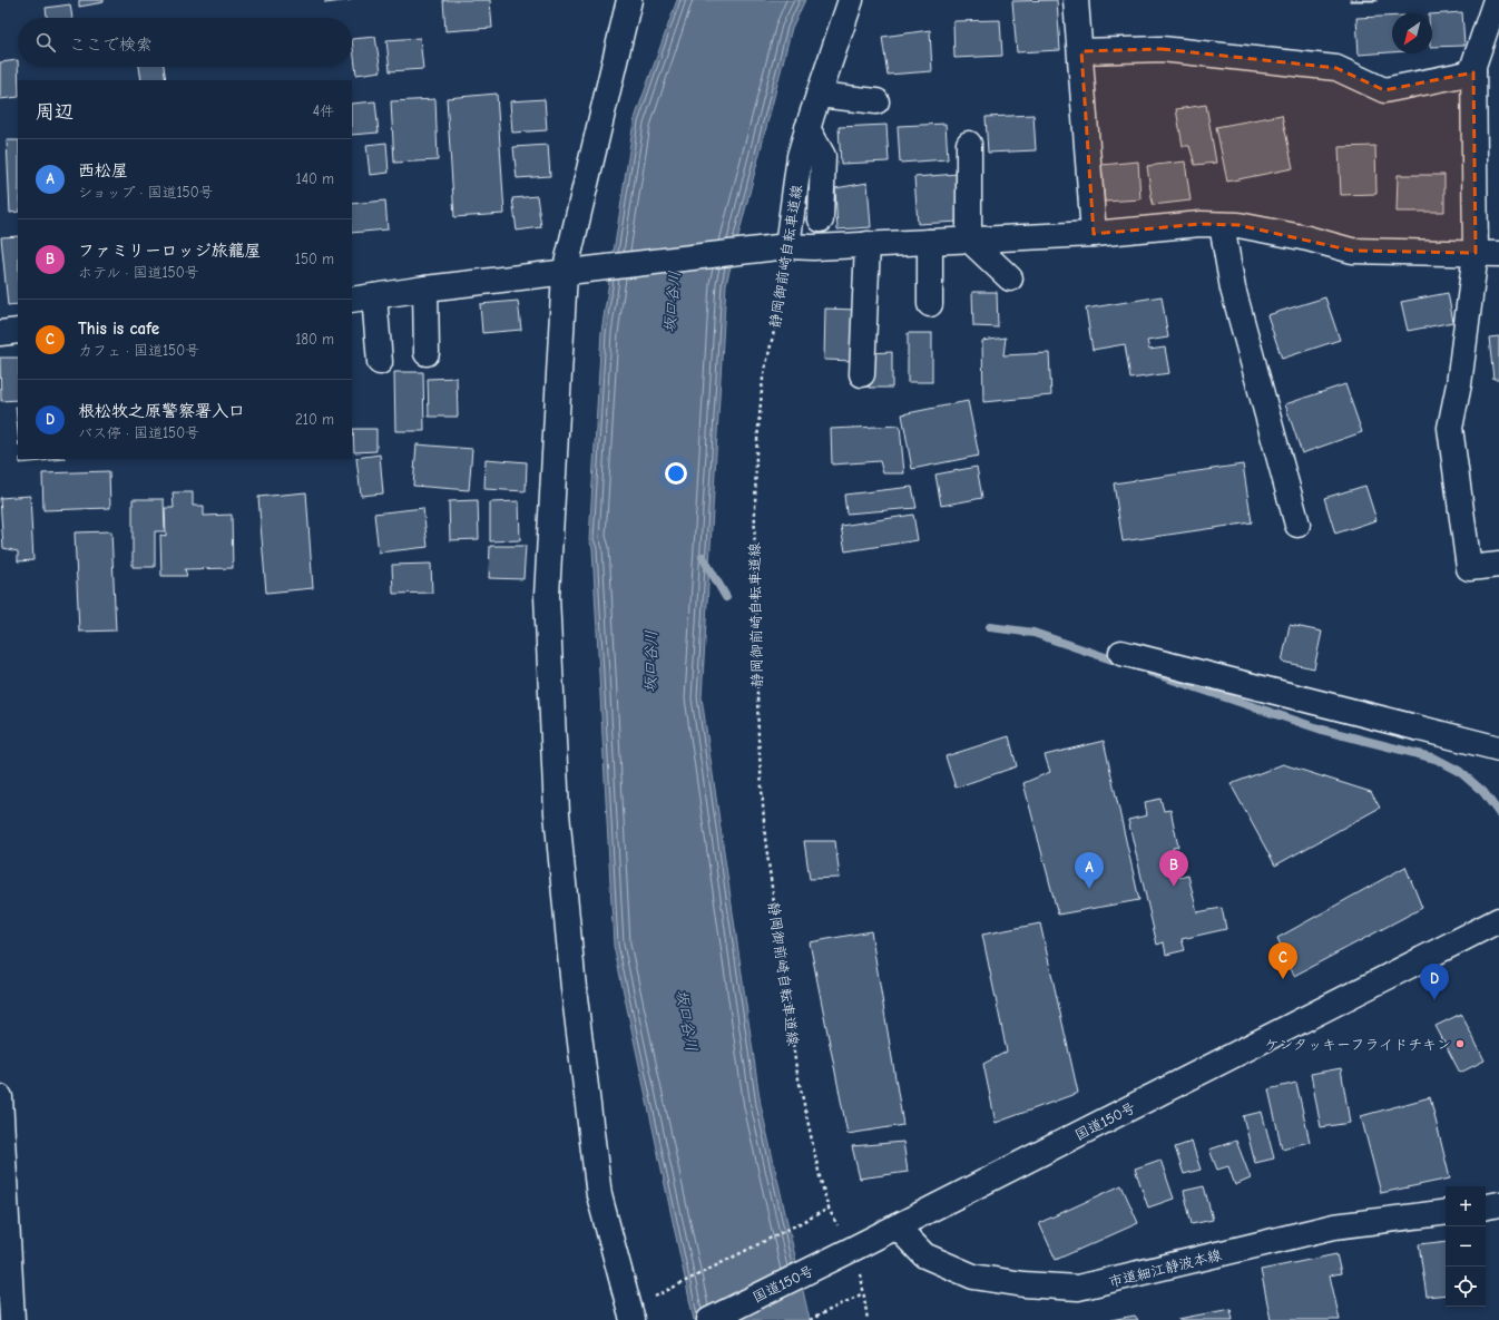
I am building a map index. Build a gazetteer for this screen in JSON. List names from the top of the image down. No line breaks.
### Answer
{"streets":{"main road":["静岡御前崎自転車道線","国道150号","市道細江静波本線"]},"crossings":[["国道150号","市道細江静波本線"]],"water":["坂口谷川"],"places":["ケンタッキーフライドチキン"],"north":"bottom left","page":{"search":"ここで検索","heading":["周辺","4件"],"list":[{"mark":"A","name":"西松屋","note":"ショップ · 国道150号","value":"140 m"},{"mark":"B","name":"ファミリーロッジ旅籠屋","note":"ホテル · 国道150号","value":"150 m"},{"mark":"C","name":"This is cafe","note":"カフェ · 国道150号","value":"180 m"},{"mark":"D","name":"根松牧之原警察署入口","note":"バス停 · 国道150号","value":"210 m"}],"pins":["B","A","C","D"],"map_buttons":["+","−"]}}
